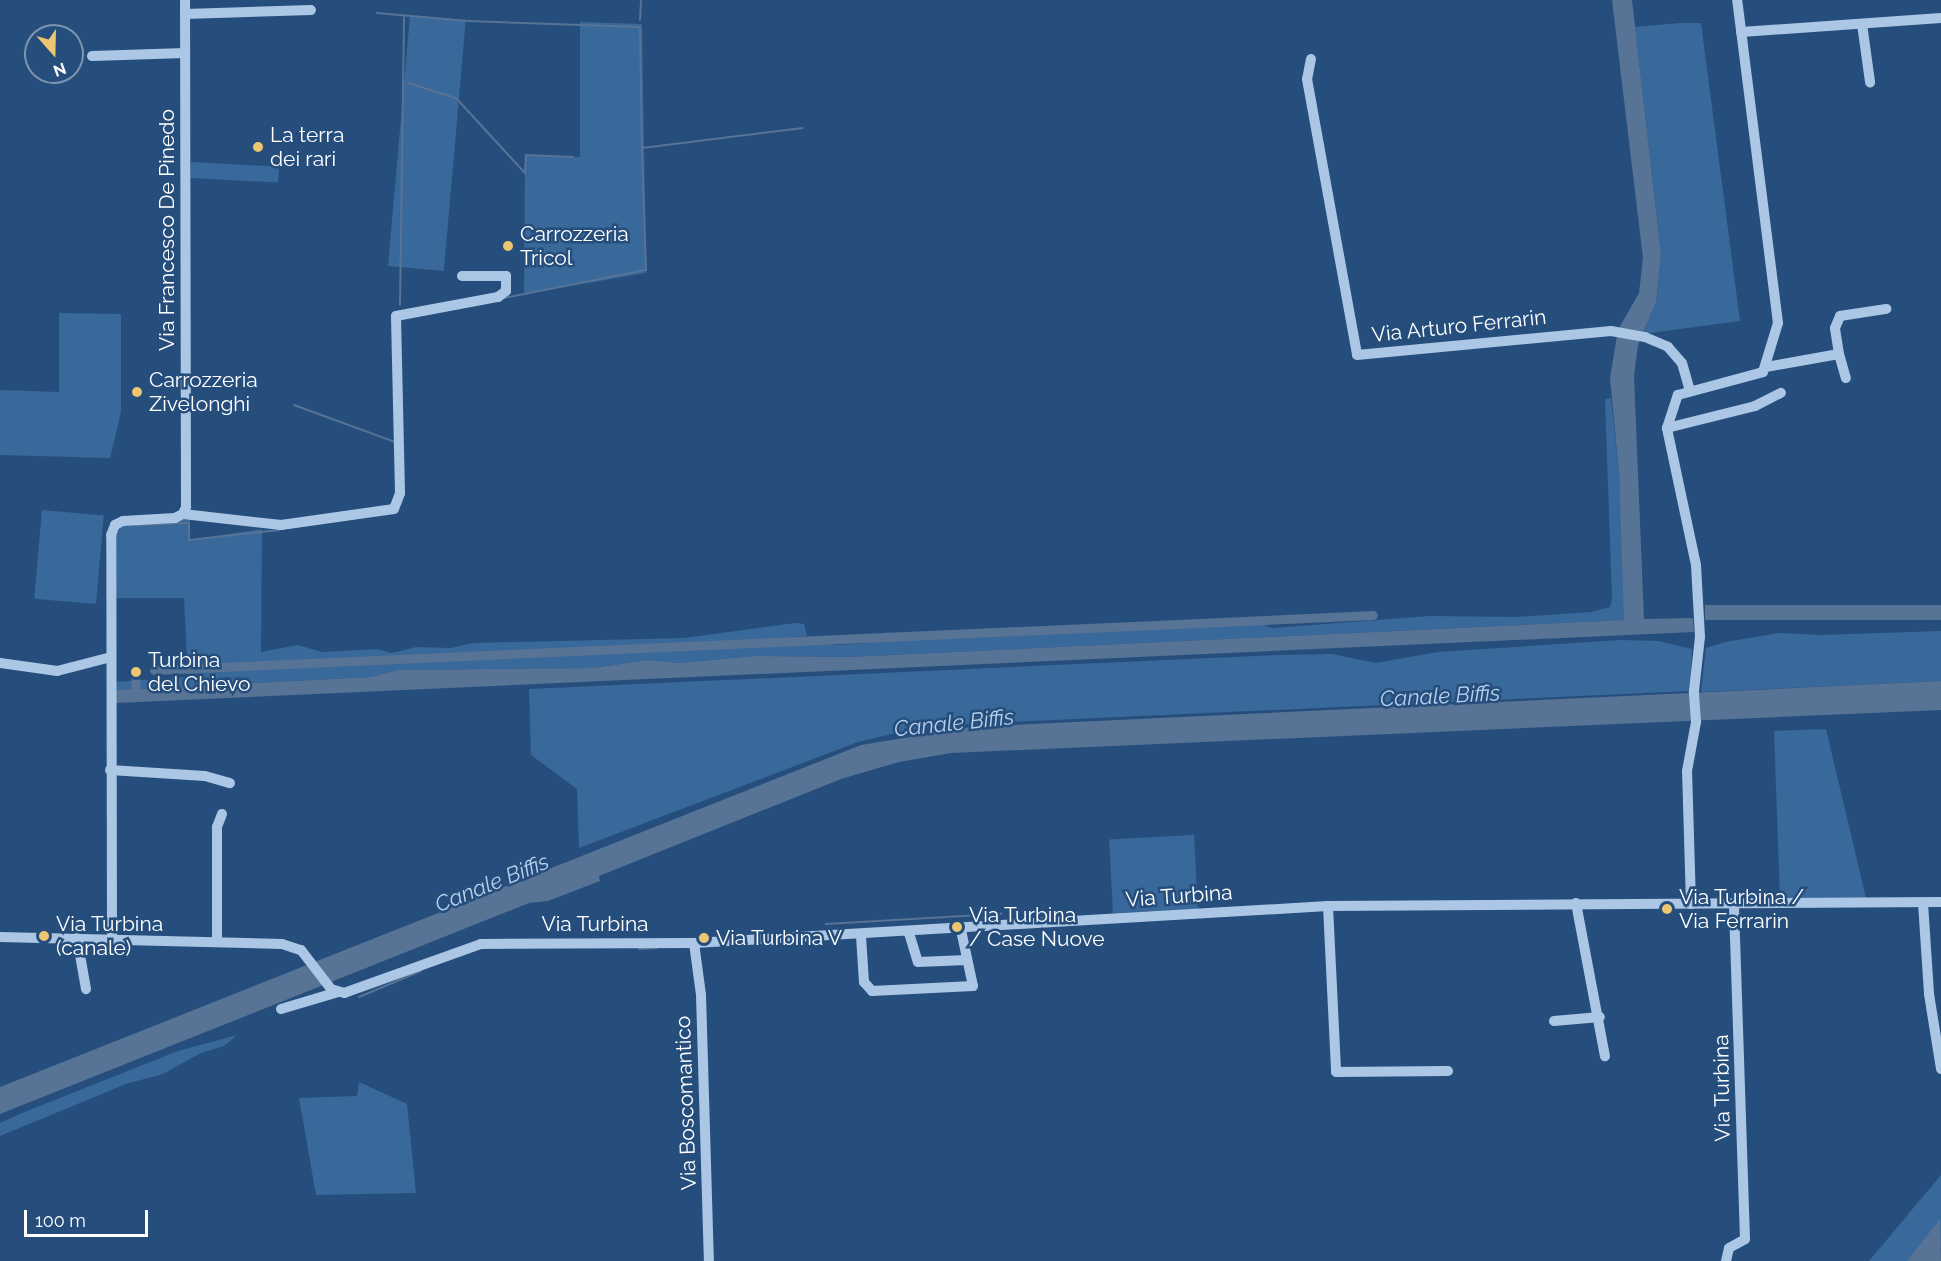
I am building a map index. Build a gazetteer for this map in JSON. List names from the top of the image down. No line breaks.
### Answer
{"streets":{"street":["Via Francesco De Pinedo","Via Arturo Ferrarin","Via Turbina","Via Boscomantico"]},"crossings":[["Via Turbina","Via Boscomantico"]],"water":["Canale Biffis"],"places":["La terra dei rari","Carrozzeria Tricol","Carrozzeria Zivelonghi","Turbina del Chievo","Via Turbina / Via Ferrarin","Via Turbina / Case Nuove","Via Turbina (canale)","Via Turbina V"],"scale_bar":"100 m","north":"bottom"}
